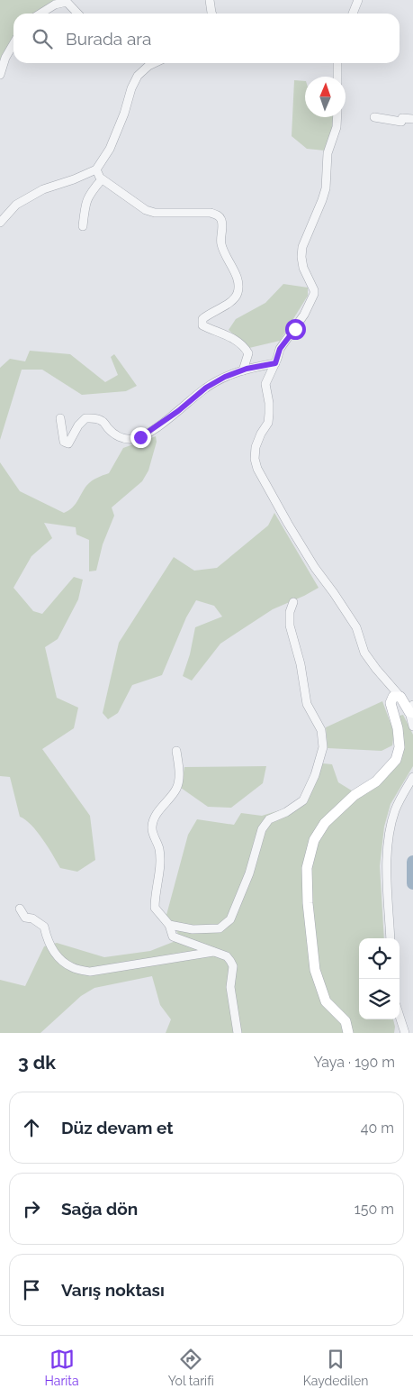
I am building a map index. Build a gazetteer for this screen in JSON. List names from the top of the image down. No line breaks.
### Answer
{"north":"top","page":{"search":"Burada ara","heading":["3 dk","Yaya · 190 m"],"list":[["Düz devam et","40 m"],["Sağa dön","150 m"],"Varış noktası"],"nav":["Harita","Yol tarifi","Kaydedilen"]}}
